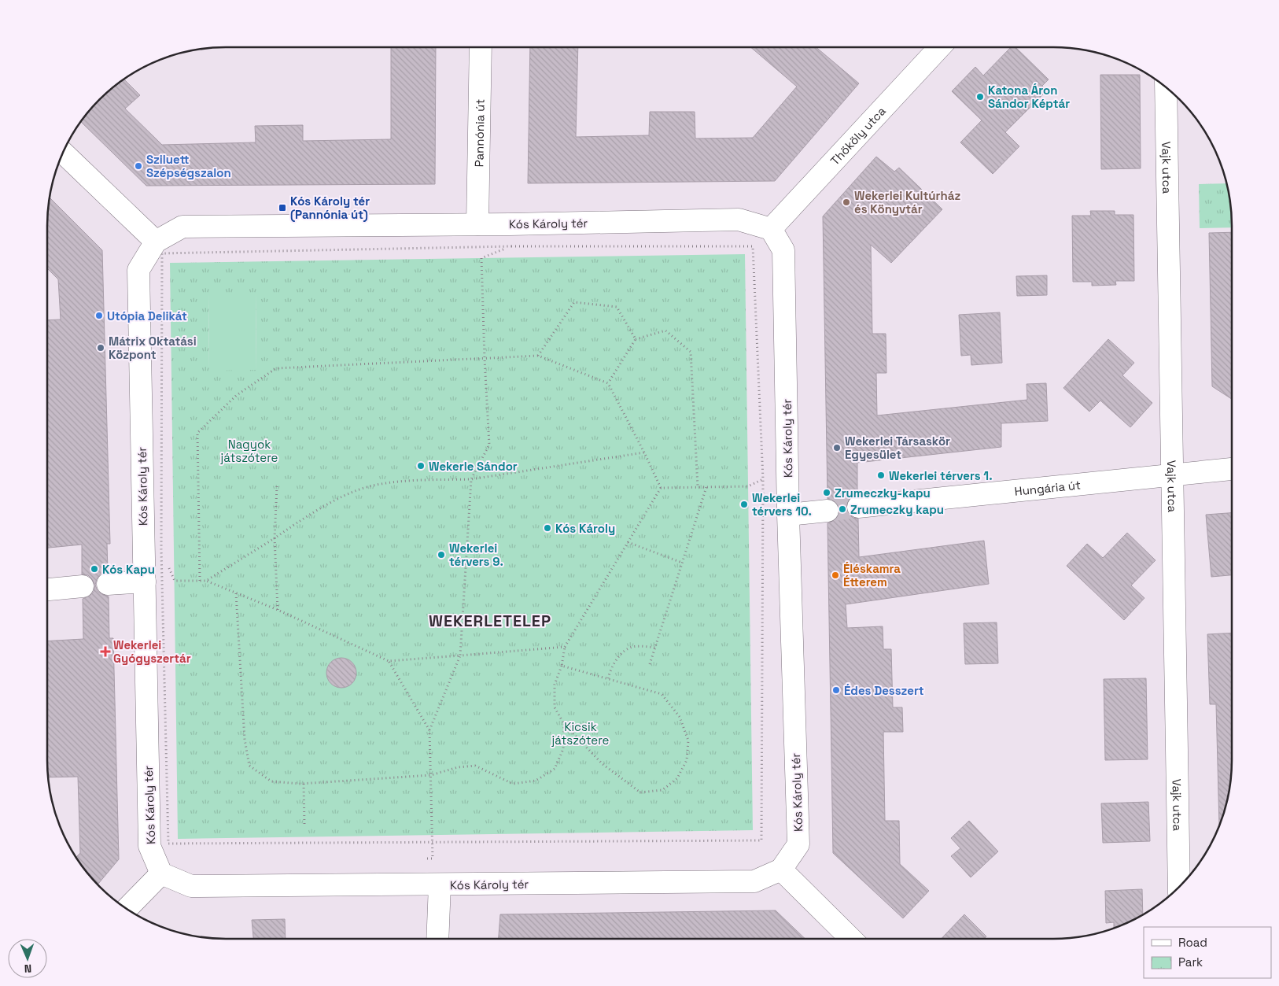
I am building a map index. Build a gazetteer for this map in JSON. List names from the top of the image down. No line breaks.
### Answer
{"streets":{"street":["Pannónia út","Thököly utca","Vajk utca","Kós Károly tér","Hungária út"]},"crossings":[["Pannónia út","Kós Károly tér"],["Thököly utca","Kós Károly tér"],["Vajk utca","Hungária út"]],"districts":["WEKERLETELEP"],"parks":["Nagyok játszótere","Kicsik játszótere"],"places":{"other":["Katona Áron Sándor Képtár","Sziluett Szépségszalon","Wekerlei Kultúrház és Könyvtár","Utópia Delikát","Mátrix Oktatási Központ","Wekerlei Társaskör Egyesület","Wekerle Sándor","Wekerlei térvers 1.","Zrumeczky-kapu","Wekerlei térvers 10.","Zrumeczky kapu","Kós Károly","Wekerlei térvers 9.","Kós Kapu","Éléskamra Étterem","Édes Desszert"],"transit":["Kós Károly tér (Pannónia út)"],"health":["Wekerlei Gyógyszertár"]},"legend":["Road","Park"],"north":"bottom"}
